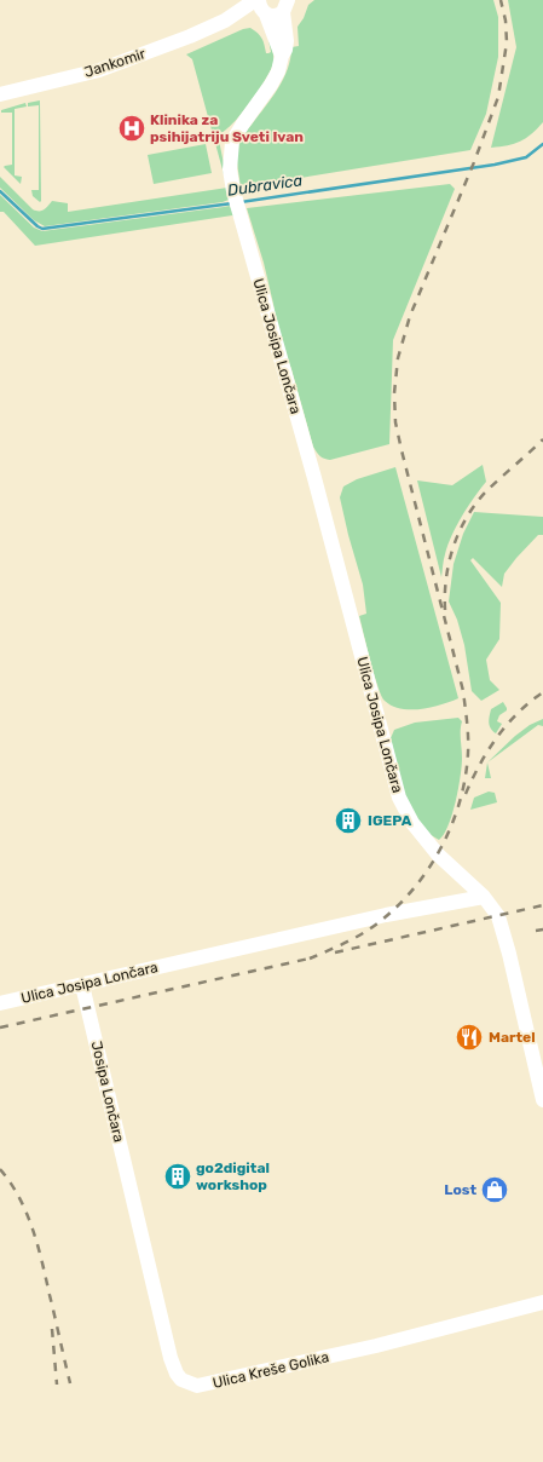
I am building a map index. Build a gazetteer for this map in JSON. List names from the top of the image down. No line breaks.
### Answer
{"streets":{"street":["Jankomir","Ulica Josipa Lončara","Josipa Lončara","Ulica Kreše Golika"]},"crossings":[["Ulica Josipa Lončara","Josipa Lončara"],["Josipa Lončara","Ulica Kreše Golika"]],"water":["Dubravica"],"places":{"hospital":["Klinika za psihijatriju Sveti Ivan"],"building":["IGEPA","go2digital workshop"],"restaurant":["Martel"],"shop":["Lost"]}}
